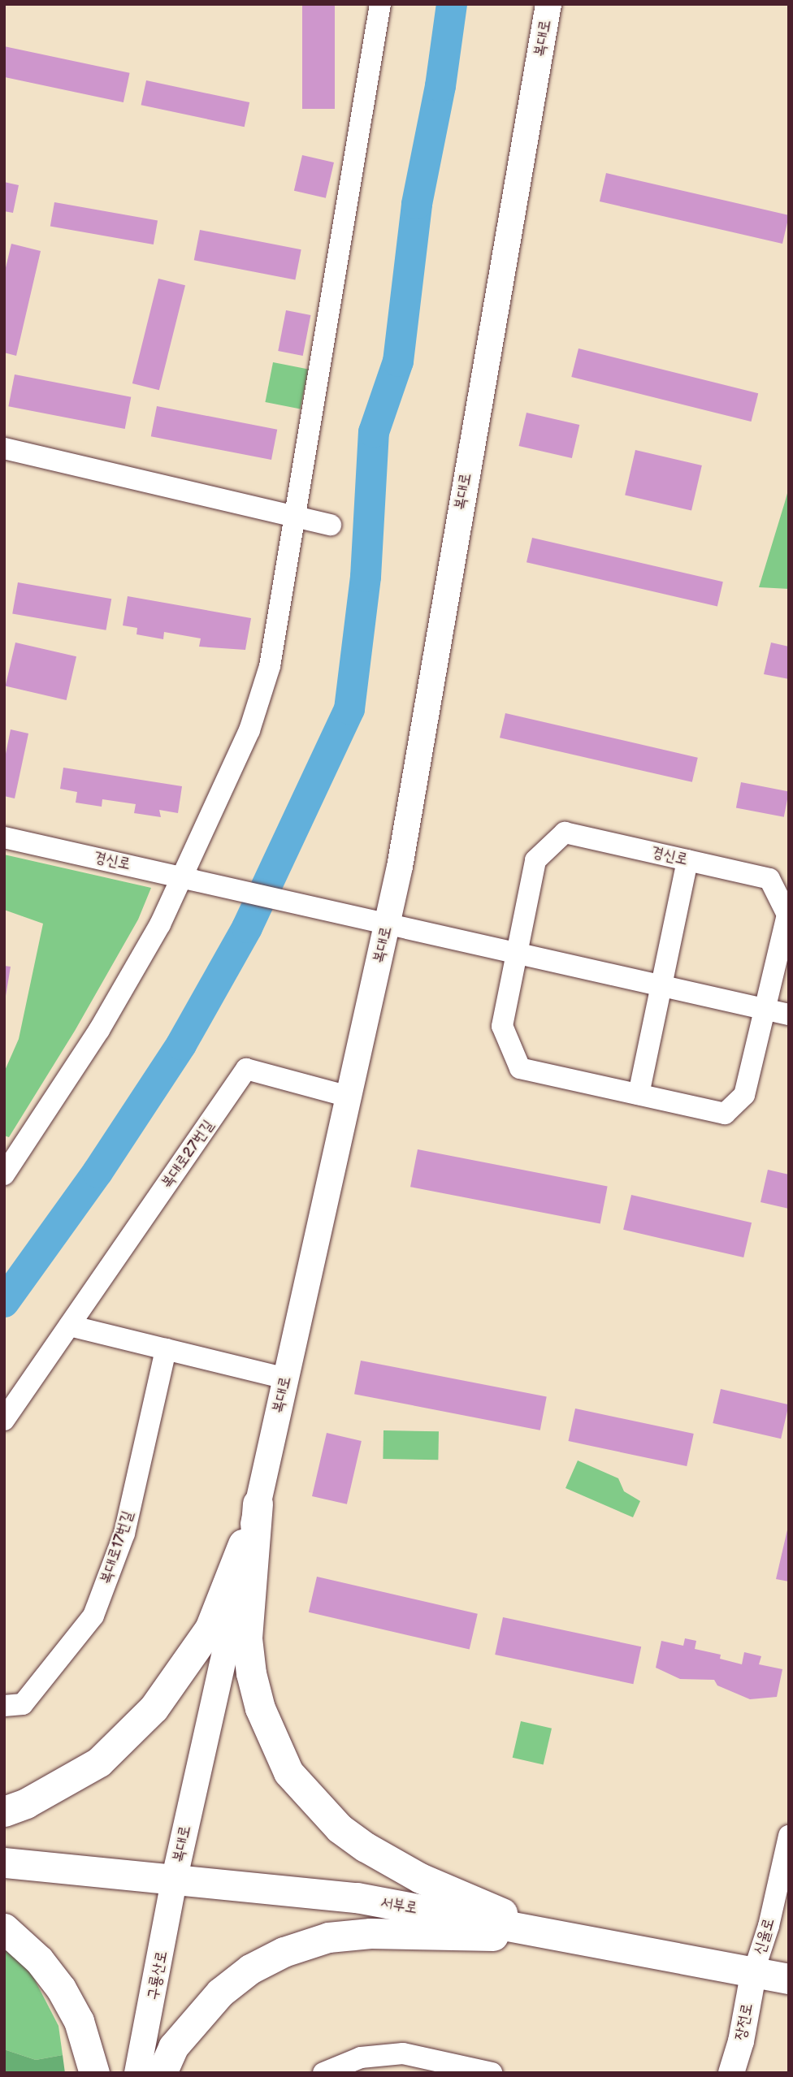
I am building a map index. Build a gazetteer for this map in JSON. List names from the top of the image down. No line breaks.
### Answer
{"streets":{"main road":["서부로"],"street":["복대로","경신로","복대로27번길","복대로17번길","신율로","구룡산로","장전로"]},"crossings":[["복대로","경신로"],["복대로","복대로27번길"],["복대로","서부로"],["복대로","구룡산로"],["서부로","신율로"],["서부로","구룡산로"],["서부로","장전로"],["신율로","장전로"]]}
